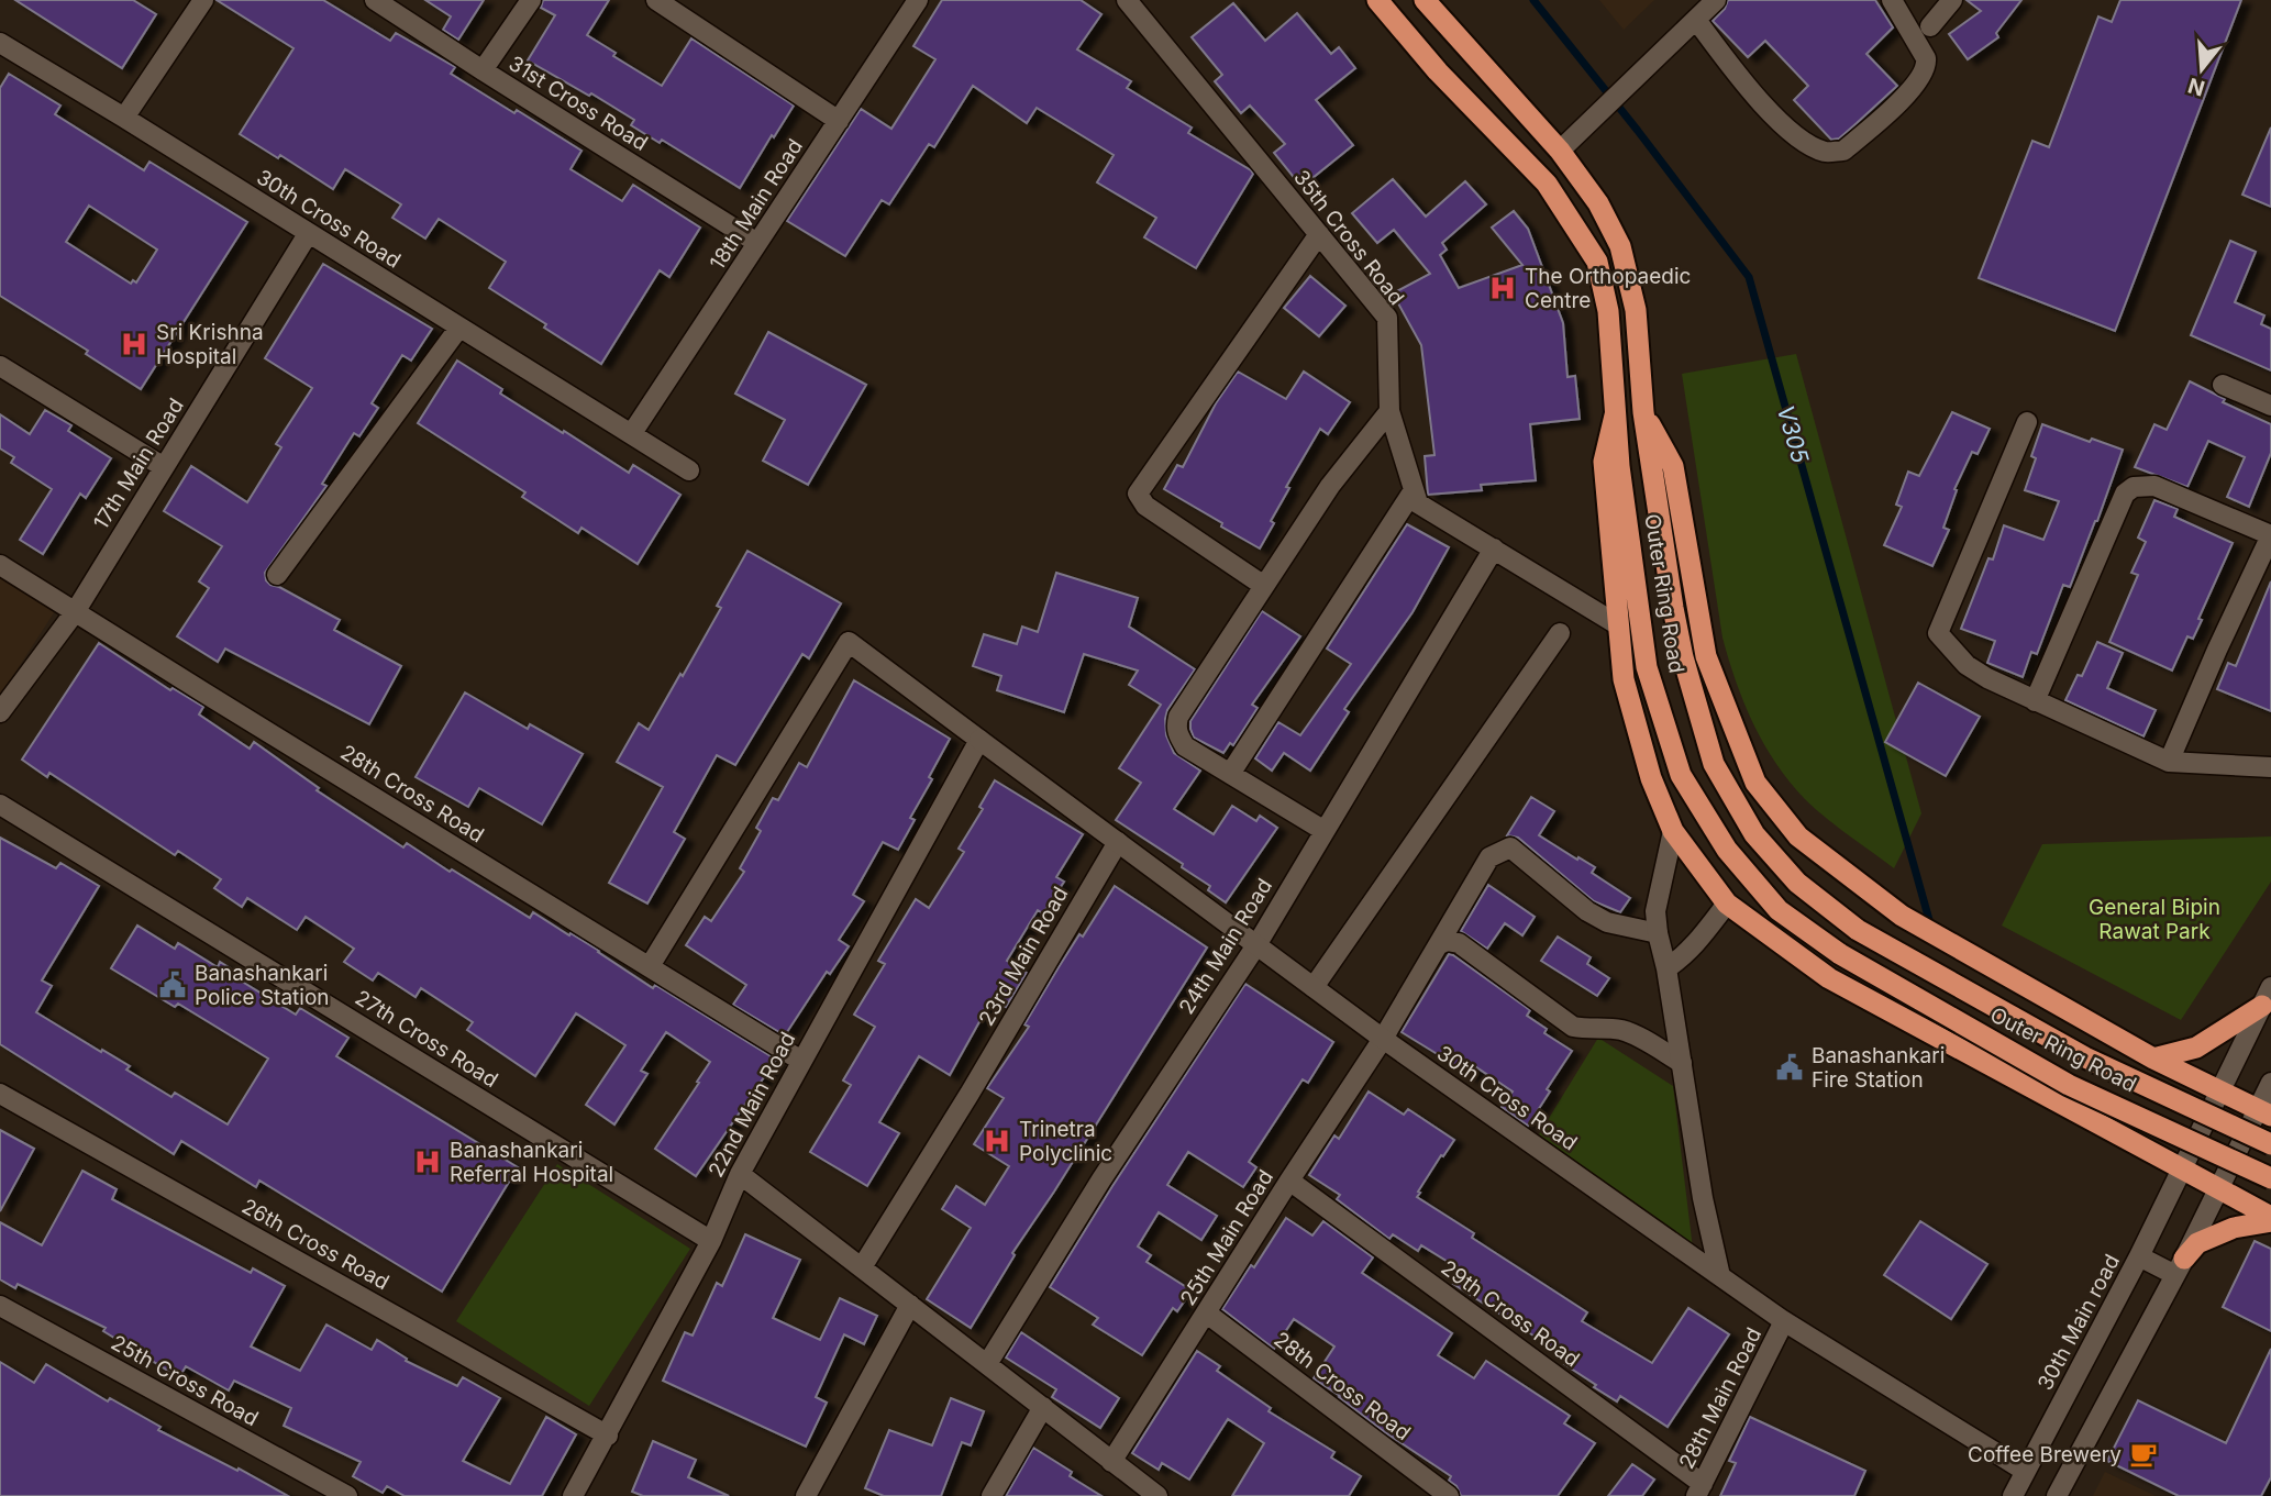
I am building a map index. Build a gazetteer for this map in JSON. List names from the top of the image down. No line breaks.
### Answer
{"streets":{"highway":["Outer Ring Road"],"street":["31st Cross Road","18th Main Road","30th Cross Road","35th Cross Road","17th Main Road","28th Cross Road","24th Main Road","23rd Main Road","27th Cross Road","22nd Main Road","25th Main Road","26th Cross Road","29th Cross Road","30th Main road","25th Cross Road","28th Main Road"]},"crossings":[["31st Cross Road","18th Main Road"],["18th Main Road","30th Cross Road"],["30th Cross Road","17th Main Road"],["30th Cross Road","28th Cross Road"],["30th Cross Road","24th Main Road"],["30th Cross Road","23rd Main Road"],["30th Cross Road","22nd Main Road"],["30th Cross Road","25th Main Road"],["30th Cross Road","30th Main road"],["30th Cross Road","28th Main Road"],["35th Cross Road","24th Main Road"],["17th Main Road","28th Cross Road"],["28th Cross Road","22nd Main Road"],["28th Cross Road","25th Main Road"],["27th Cross Road","22nd Main Road"],["22nd Main Road","26th Cross Road"],["25th Main Road","29th Cross Road"],["29th Cross Road","28th Main Road"]],"water":["V305"],"parks":["General Bipin Rawat Park"],"places":{"hospital":["The Orthopaedic Centre","Sri Krishna Hospital","Trinetra Polyclinic","Banashankari Referral Hospital"],"public building":["Banashankari Police Station","Banashankari Fire Station"],"cafe":["Coffee Brewery"]},"north":"bottom"}
